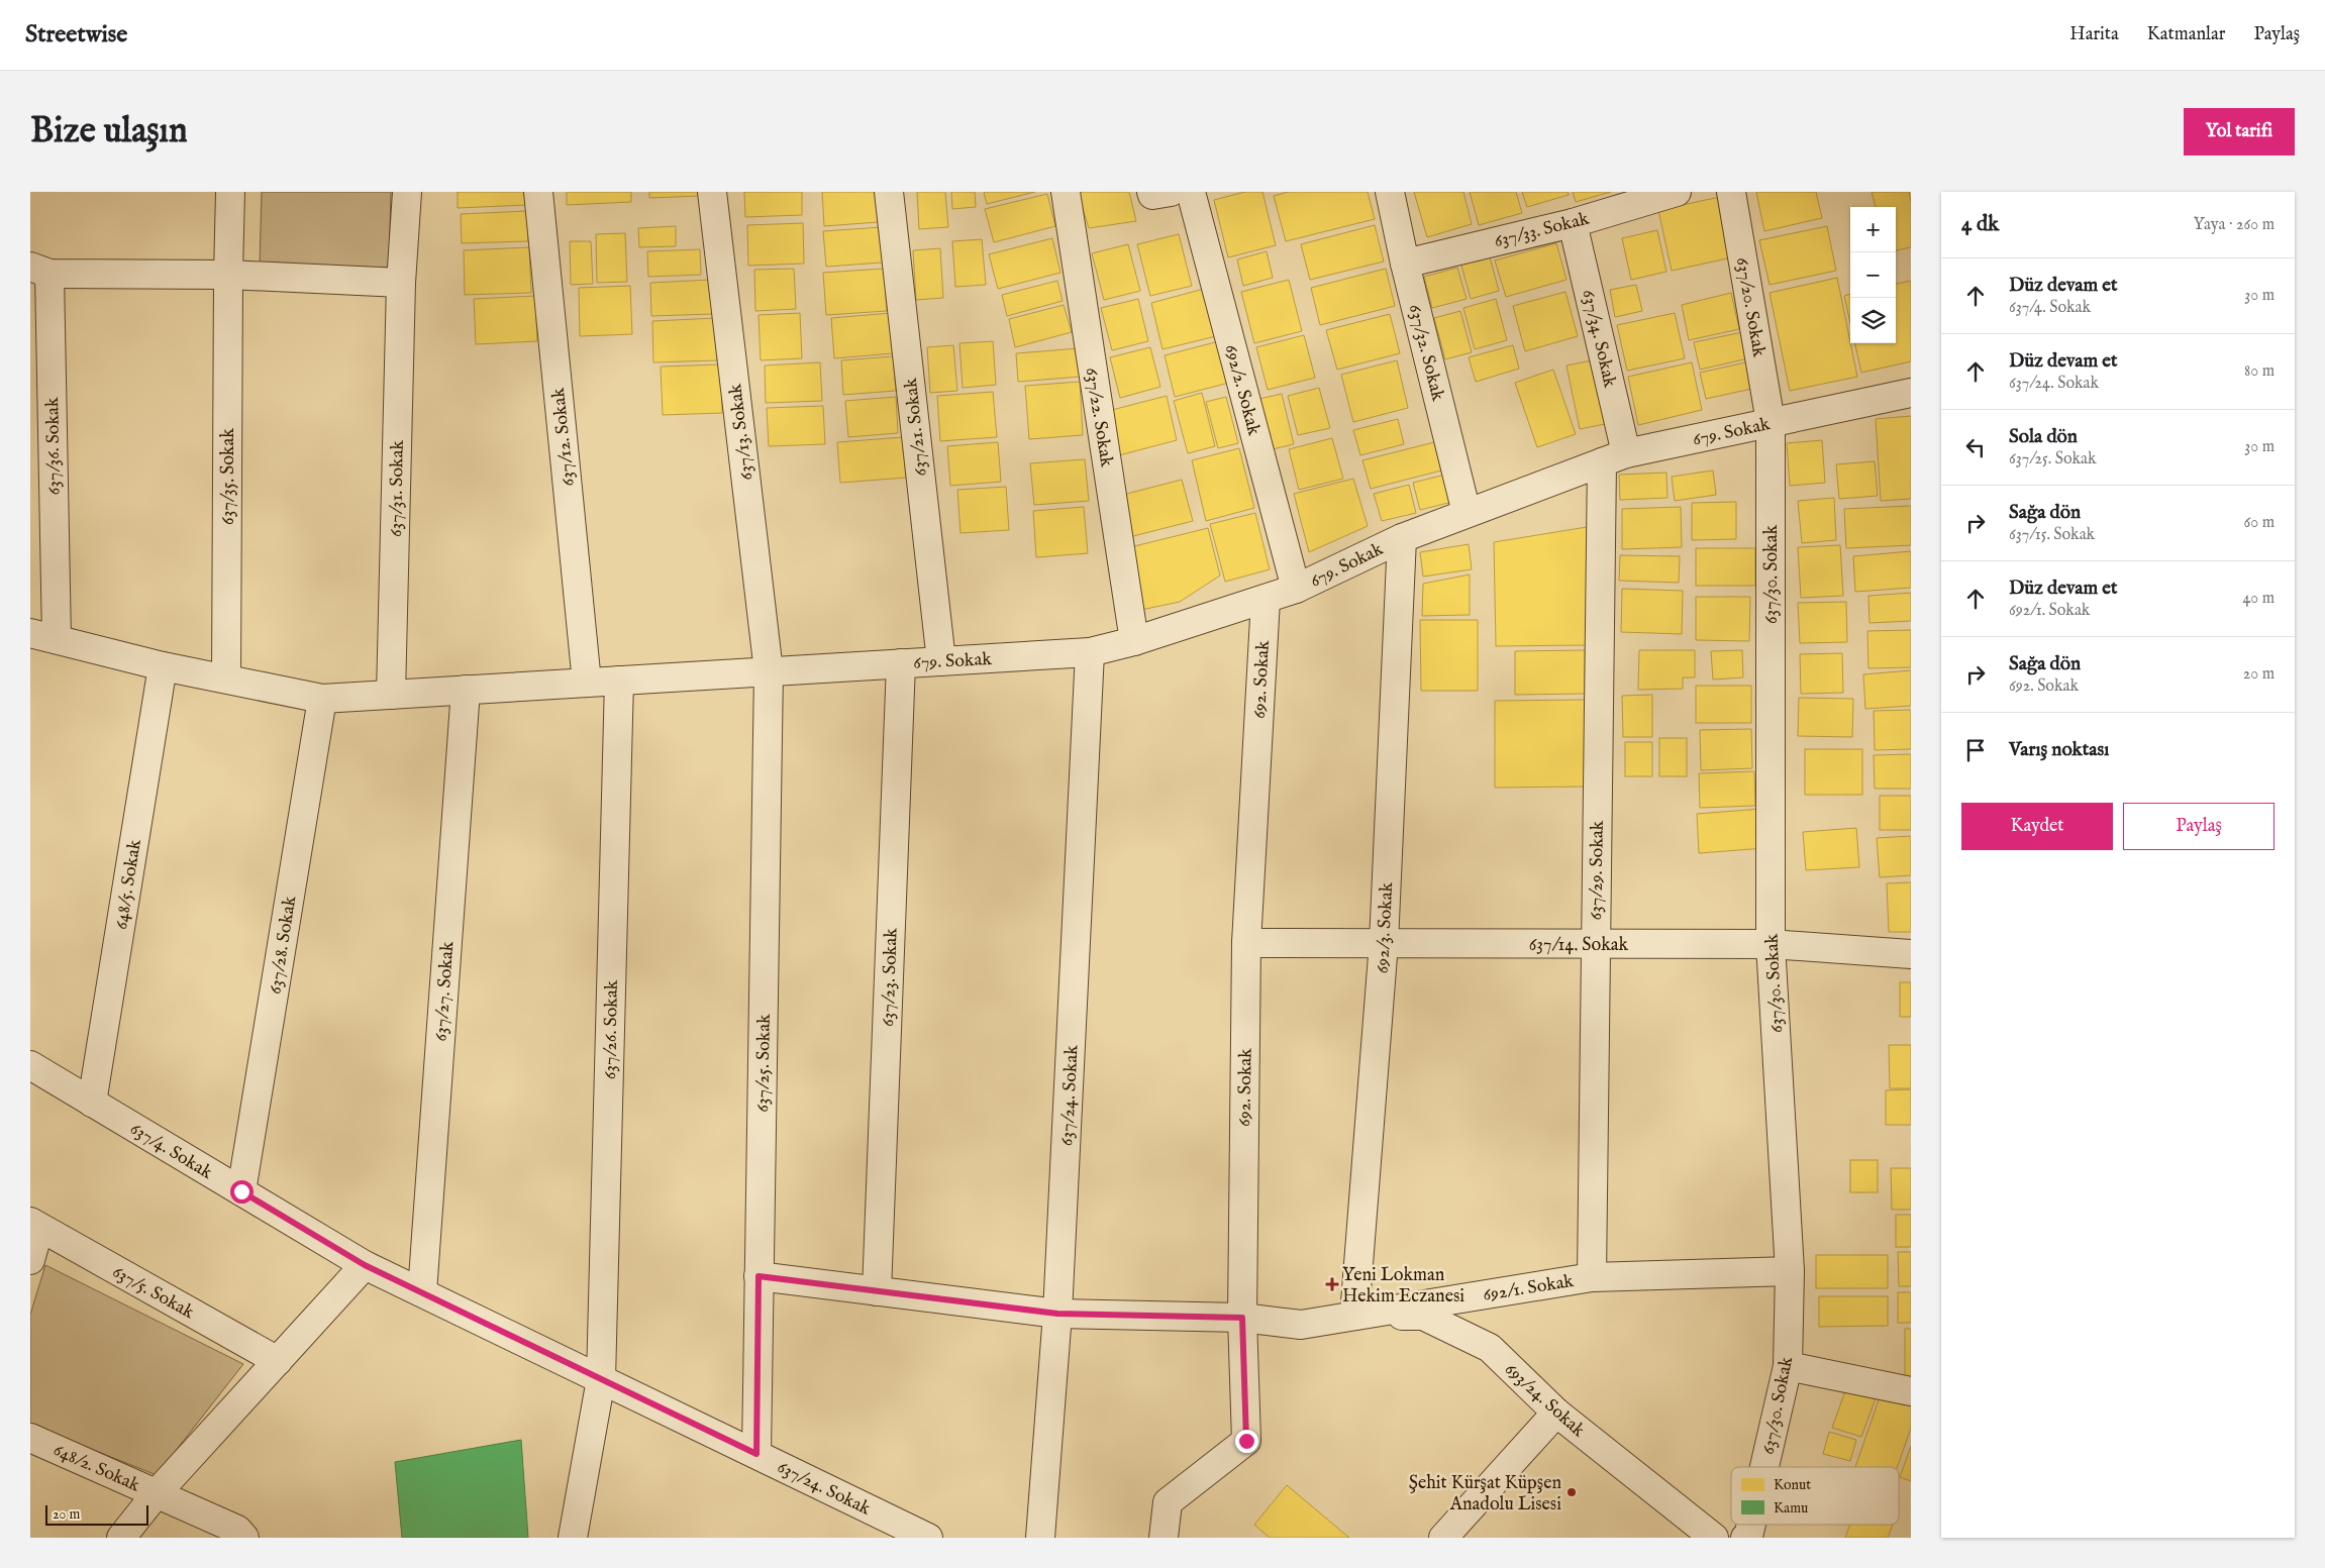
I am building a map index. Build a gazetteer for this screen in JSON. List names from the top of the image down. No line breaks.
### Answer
{"streets":{"street":["637/33. Sokak","637/20. Sokak","637/34. Sokak","637/32. Sokak","692/2. Sokak","637/22. Sokak","637/21. Sokak","679. Sokak","637/13. Sokak","637/12. Sokak","637/36. Sokak","637/35. Sokak","637/31. Sokak","637/30. Sokak","692. Sokak","637/29. Sokak","648/5. Sokak","692/3. Sokak","637/14. Sokak","637/28. Sokak","637/23. Sokak","637/27. Sokak","637/26. Sokak","637/25. Sokak","637/24. Sokak","637/4. Sokak","692/1. Sokak","637/5. Sokak","693/24. Sokak","648/2. Sokak"]},"crossings":[["637/33. Sokak","637/34. Sokak"],["637/33. Sokak","637/32. Sokak"],["637/20. Sokak","679. Sokak"],["637/20. Sokak","637/30. Sokak"],["637/34. Sokak","679. Sokak"],["637/34. Sokak","637/29. Sokak"],["637/32. Sokak","679. Sokak"],["692/2. Sokak","679. Sokak"],["637/22. Sokak","679. Sokak"],["637/21. Sokak","679. Sokak"],["679. Sokak","637/13. Sokak"],["679. Sokak","637/12. Sokak"],["679. Sokak","637/36. Sokak"],["679. Sokak","637/35. Sokak"],["679. Sokak","637/31. Sokak"],["679. Sokak","637/30. Sokak"],["679. Sokak","692. Sokak"],["679. Sokak","637/29. Sokak"],["679. Sokak","648/5. Sokak"],["679. Sokak","692/3. Sokak"],["679. Sokak","637/28. Sokak"],["679. Sokak","637/23. Sokak"],["679. Sokak","637/27. Sokak"],["679. Sokak","637/26. Sokak"],["679. Sokak","637/25. Sokak"],["679. Sokak","637/24. Sokak"],["637/13. Sokak","637/25. Sokak"],["637/30. Sokak","637/14. Sokak"],["637/30. Sokak","692/1. Sokak"],["692. Sokak","637/14. Sokak"],["692. Sokak","692/1. Sokak"],["637/29. Sokak","637/14. Sokak"],["637/29. Sokak","692/1. Sokak"],["648/5. Sokak","637/4. Sokak"],["692/3. Sokak","637/14. Sokak"],["692/3. Sokak","692/1. Sokak"],["692/3. Sokak","693/24. Sokak"],["637/28. Sokak","637/4. Sokak"],["637/23. Sokak","692/1. Sokak"],["637/27. Sokak","637/24. Sokak"],["637/26. Sokak","637/24. Sokak"],["637/25. Sokak","637/24. Sokak"],["637/25. Sokak","692/1. Sokak"],["637/24. Sokak","637/4. Sokak"],["637/24. Sokak","692/1. Sokak"],["692/1. Sokak","693/24. Sokak"]],"places":{"health":["Yeni Lokman Hekim Eczanesi"],"other":["Şehit Kürşat Küpşen Anadolu Lisesi"]},"legend":["Konut","Kamu"],"scale_bar":"20 m","page":{"header":"Streetwise","nav":["Harita","Katmanlar","Paylaş"],"buttons":["Yol tarifi",["Kaydet","Paylaş"]],"title":"Bize ulaşın","heading":["4 dk","Yaya · 260 m"],"map_buttons":["+","−"],"list":[["Düz devam et","637/4. Sokak","30 m"],["Düz devam et","637/24. Sokak","80 m"],["Sola dön","637/25. Sokak","30 m"],["Sağa dön","637/15. Sokak","60 m"],["Düz devam et","692/1. Sokak","40 m"],["Sağa dön","692. Sokak","20 m"],"Varış noktası"],"scale":"20 m"}}
